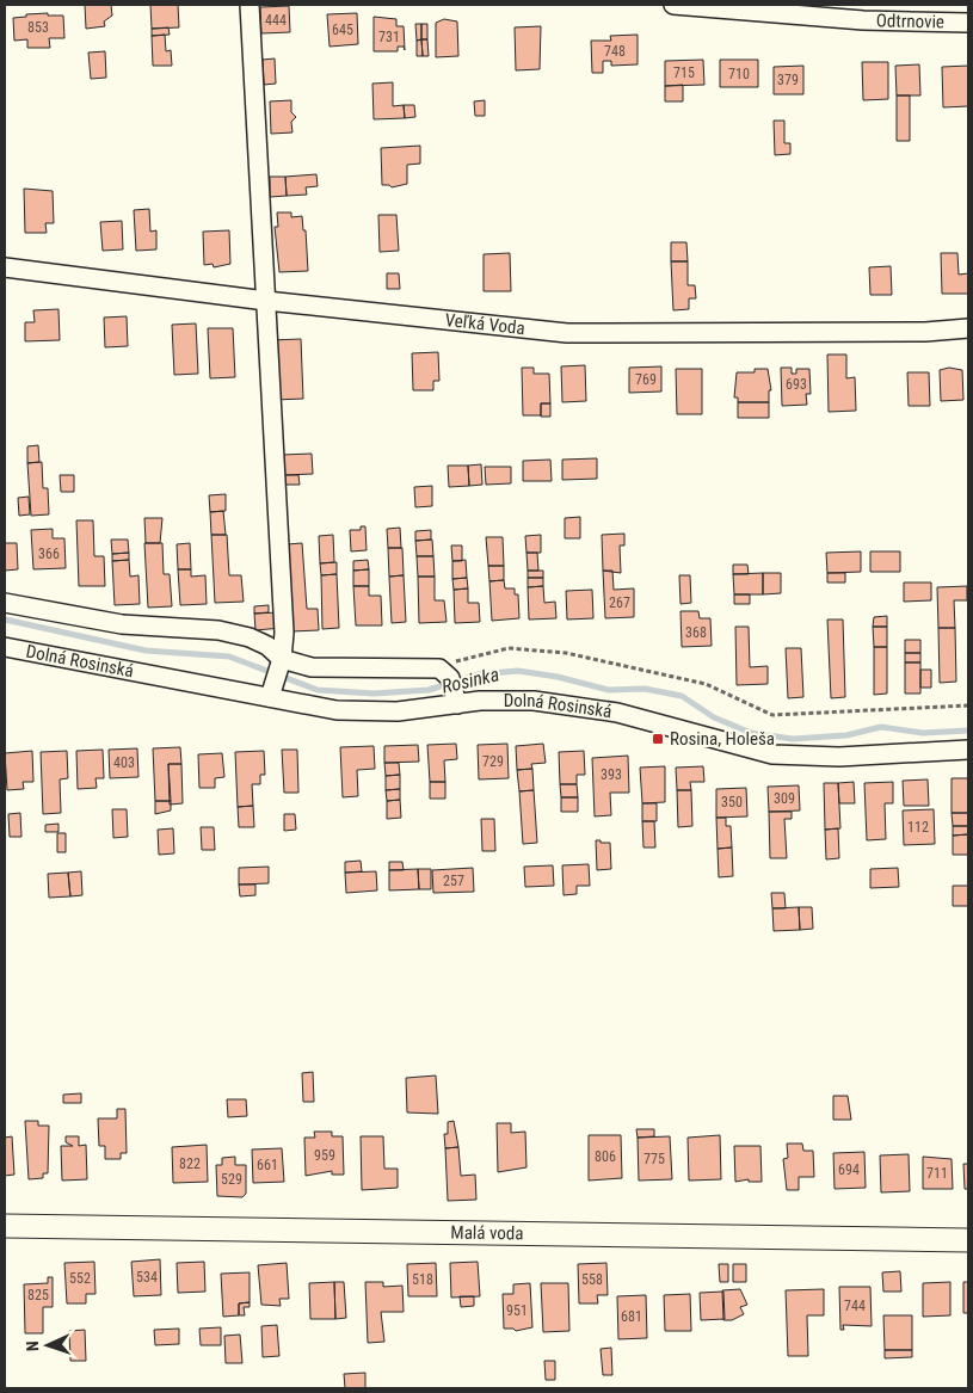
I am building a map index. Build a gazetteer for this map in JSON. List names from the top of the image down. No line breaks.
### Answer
{"streets":{"street":["Odtrnovie","Veľká Voda","Dolná Rosinská","Malá voda"]},"water":["Rosinka"],"places":{"transit":["Rosina, Holeša"]},"house_numbers":["444","853","645","731","748","715","710","379","769","693","366","267","368","729","403","393","309","350","112","257","959","806","775","822","661","694","711","529","534","552","518","558","825","744","951","681"],"north":"left"}
